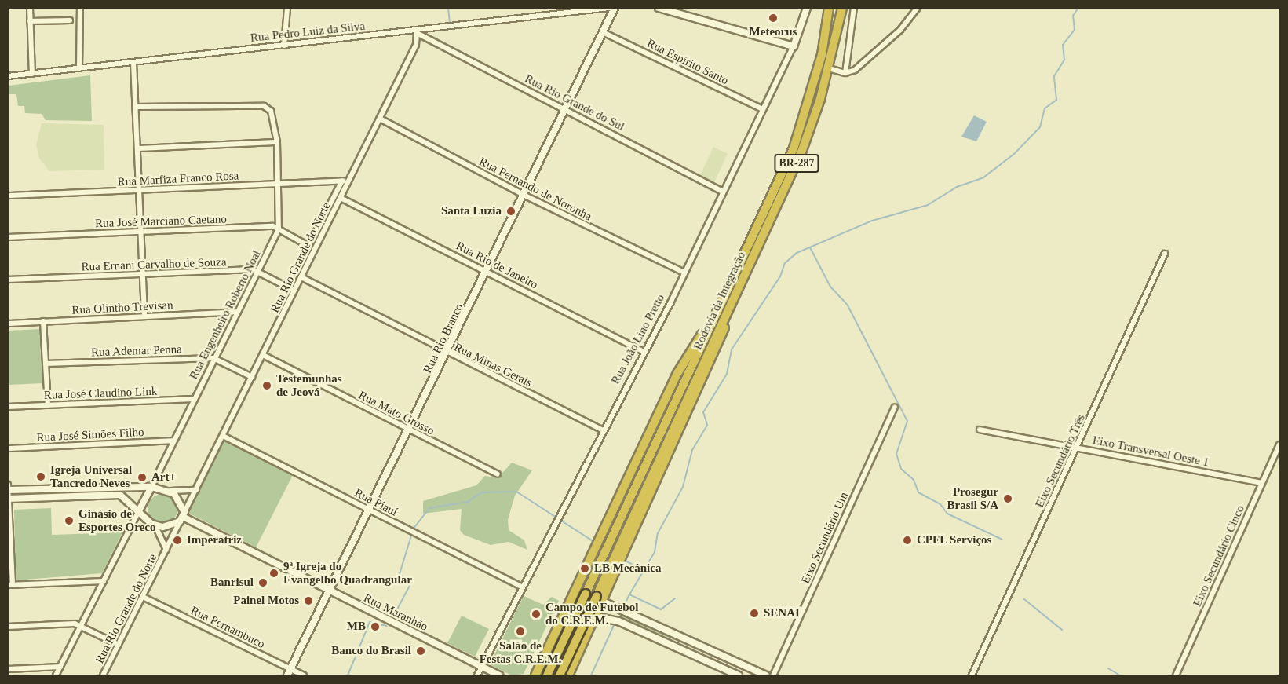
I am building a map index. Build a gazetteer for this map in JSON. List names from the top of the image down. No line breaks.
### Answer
{"streets":{"highway":["BR-287","Rodovia da Integração"],"street":["Rua Pedro Luiz da Silva","Rua Espírito Santo","Rua Rio Grande do Sul","Rua Marfiza Franco Rosa","Rua Fernando de Noronha","Rua José Marciano Caetano","Rua Rio Grande do Norte","Rua Ernani Carvalho de Souza","Rua Rio de Janeiro","Rua Olintho Trevisan","Rua Engenheiro Roberto Noal","Rua Rio Branco","Rua João Lino Pretto","Rua Ademar Penna","Rua Minas Gerais","Rua José Claudino Link","Rua Mato Grosso","Rua José Simões Filho","Eixo Transversal Oeste 1","Eixo Secundário Três","Rua Piauí","Eixo Secundário Um","Eixo Secundário Cinco","Rua Maranhão","Rua Pernambuco"]},"crossings":[["Rua Pedro Luiz da Silva","Rua Rio Grande do Sul"],["Rua Pedro Luiz da Silva","Rua Rio Grande do Norte"],["Rua Espírito Santo","Rua Rio Branco"],["Rua Espírito Santo","Rua João Lino Pretto"],["Rua Rio Grande do Sul","Rua Rio Grande do Norte"],["Rua Rio Grande do Sul","Rua Rio Branco"],["Rua Rio Grande do Sul","Rua João Lino Pretto"],["BR-287","Rodovia da Integração"],["Rua Marfiza Franco Rosa","Rua José Marciano Caetano"],["Rua Marfiza Franco Rosa","Rua Rio Grande do Norte"],["Rua Marfiza Franco Rosa","Rua Engenheiro Roberto Noal"],["Rua Fernando de Noronha","Rua Rio Grande do Norte"],["Rua Fernando de Noronha","Rua Rio Branco"],["Rua Fernando de Noronha","Rua João Lino Pretto"],["Rua José Marciano Caetano","Rua Engenheiro Roberto Noal"],["Rua Rio Grande do Norte","Rua Ernani Carvalho de Souza"],["Rua Rio Grande do Norte","Rua Rio de Janeiro"],["Rua Rio Grande do Norte","Rua Ademar Penna"],["Rua Rio Grande do Norte","Rua Minas Gerais"],["Rua Rio Grande do Norte","Rua Mato Grosso"],["Rua Rio Grande do Norte","Rua Piauí"],["Rua Rio Grande do Norte","Rua Maranhão"],["Rua Rio Grande do Norte","Rua Pernambuco"],["Rua Ernani Carvalho de Souza","Rua Engenheiro Roberto Noal"],["Rua Rio de Janeiro","Rua Rio Branco"],["Rua Rio de Janeiro","Rua João Lino Pretto"],["Rua Olintho Trevisan","Rua Engenheiro Roberto Noal"],["Rua Engenheiro Roberto Noal","Rua Ademar Penna"],["Rua Engenheiro Roberto Noal","Rua José Claudino Link"],["Rua Engenheiro Roberto Noal","Rua José Simões Filho"],["Rua Rio Branco","Rua Minas Gerais"],["Rua Rio Branco","Rua Mato Grosso"],["Rua Rio Branco","Rua Piauí"],["Rua Rio Branco","Rua Maranhão"],["Rua Rio Branco","Rua Pernambuco"],["Rua João Lino Pretto","Rua Minas Gerais"],["Rua João Lino Pretto","Rua Piauí"],["Rua João Lino Pretto","Rua Maranhão"],["Eixo Transversal Oeste 1","Eixo Secundário Três"],["Eixo Transversal Oeste 1","Eixo Secundário Cinco"]],"places":["Meteorus","Santa Luzia","Testemunhas de Jeová","Igreja Universal Tancredo Neves","Art+","Prosegur Brasil S/A","Ginásio de Esportes Oreco","Imperatriz","CPFL Serviços","LB Mecânica","9ª Igreja do Evangelho Quadrangular","Banrisul","Painel Motos","SENAI","Campo de Futebol do C.R.E.M.","MB","Salão de Festas C.R.E.M.","Banco do Brasil"]}
